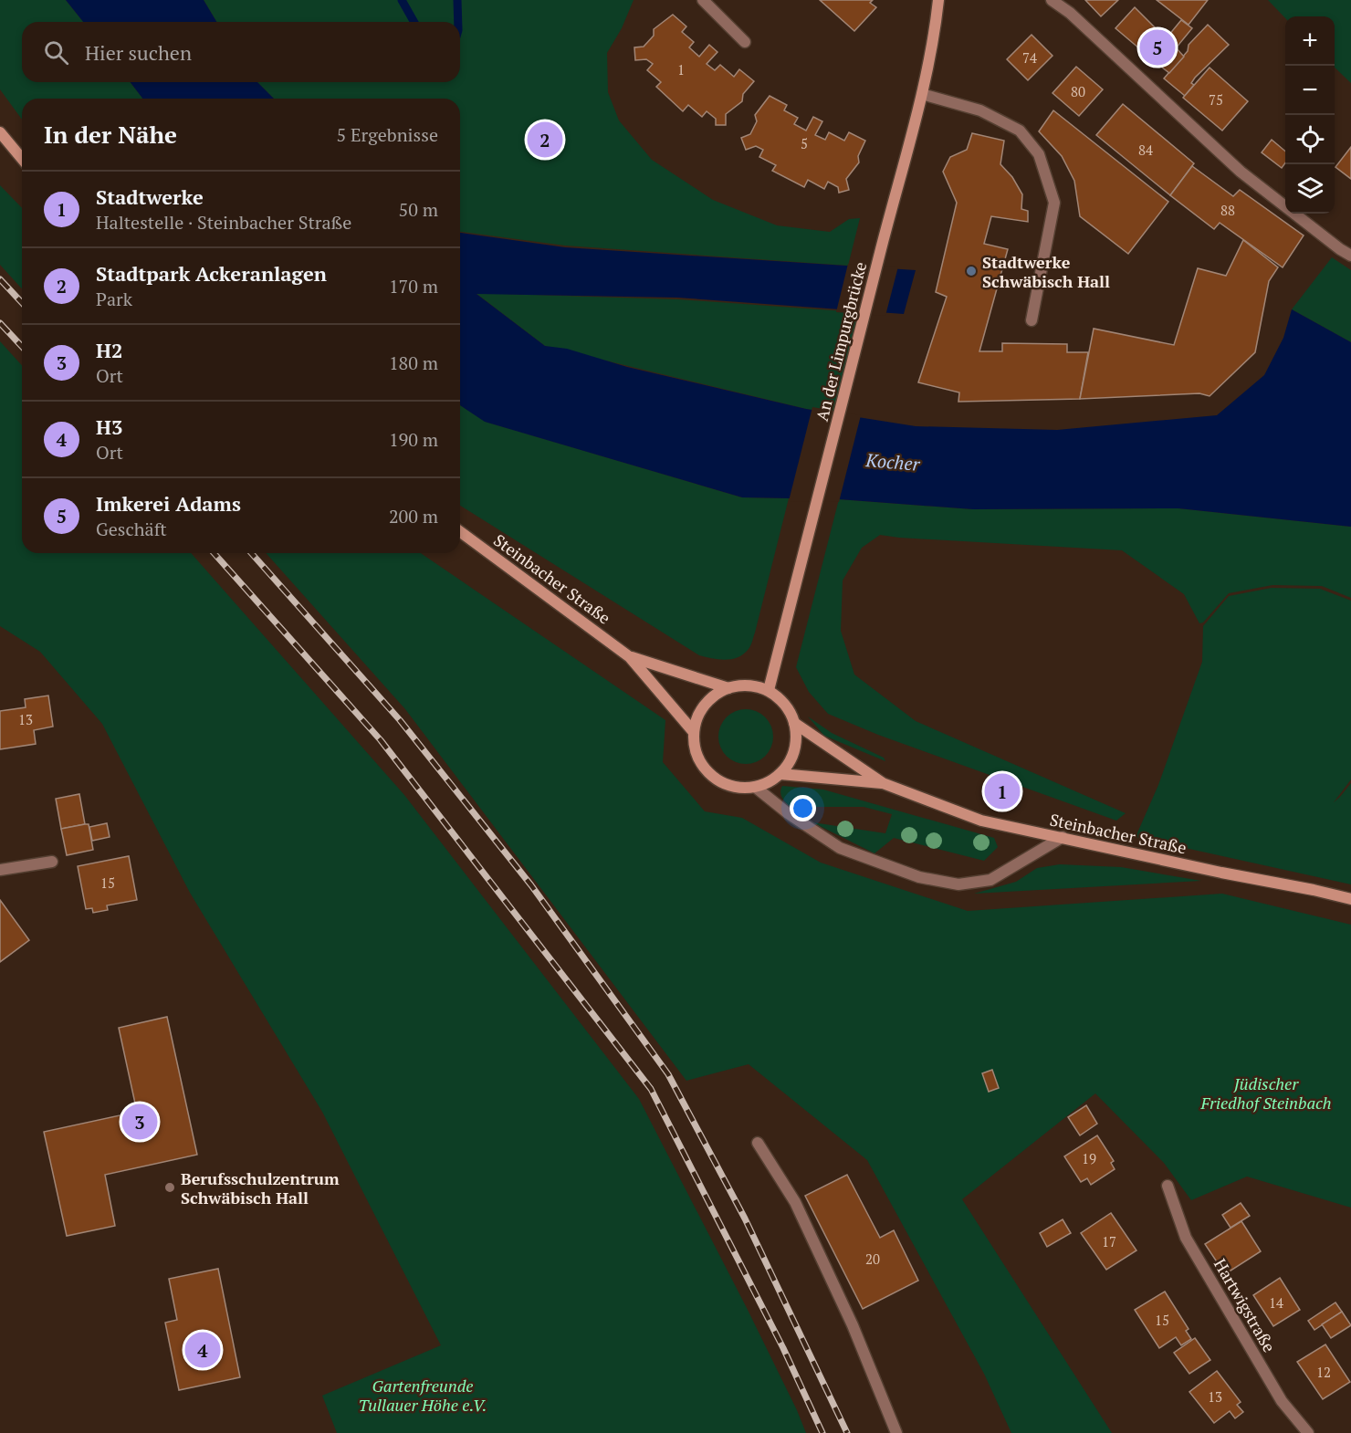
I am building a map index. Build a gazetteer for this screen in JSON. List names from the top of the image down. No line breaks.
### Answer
{"streets":{"main road":["An der Limpurgbrücke","Steinbacher Straße"],"street":["Hartwigstraße"]},"crossings":[["An der Limpurgbrücke","Steinbacher Straße"]],"water":["Kocher"],"parks":["Jüdischer Friedhof Steinbach","Gartenfreunde Tullauer Höhe e.V."],"places":["Stadtwerke Schwäbisch Hall","Berufsschulzentrum Schwäbisch Hall"],"house_numbers":["74","1","80","75","5","84","88","13","15","19","17","20","14","15","12","13"],"page":{"map_buttons":["+","−"],"search":"Hier suchen","pins":["5","2","1","3","4"],"heading":["In der Nähe","5 Ergebnisse"],"list":[{"mark":"1","name":"Stadtwerke","note":"Haltestelle · Steinbacher Straße","value":"50 m"},{"mark":"2","name":"Stadtpark Ackeranlagen","note":"Park","value":"170 m"},{"mark":"3","name":"H2","note":"Ort","value":"180 m"},{"mark":"4","name":"H3","note":"Ort","value":"190 m"},{"mark":"5","name":"Imkerei Adams","note":"Geschäft","value":"200 m"}]}}
